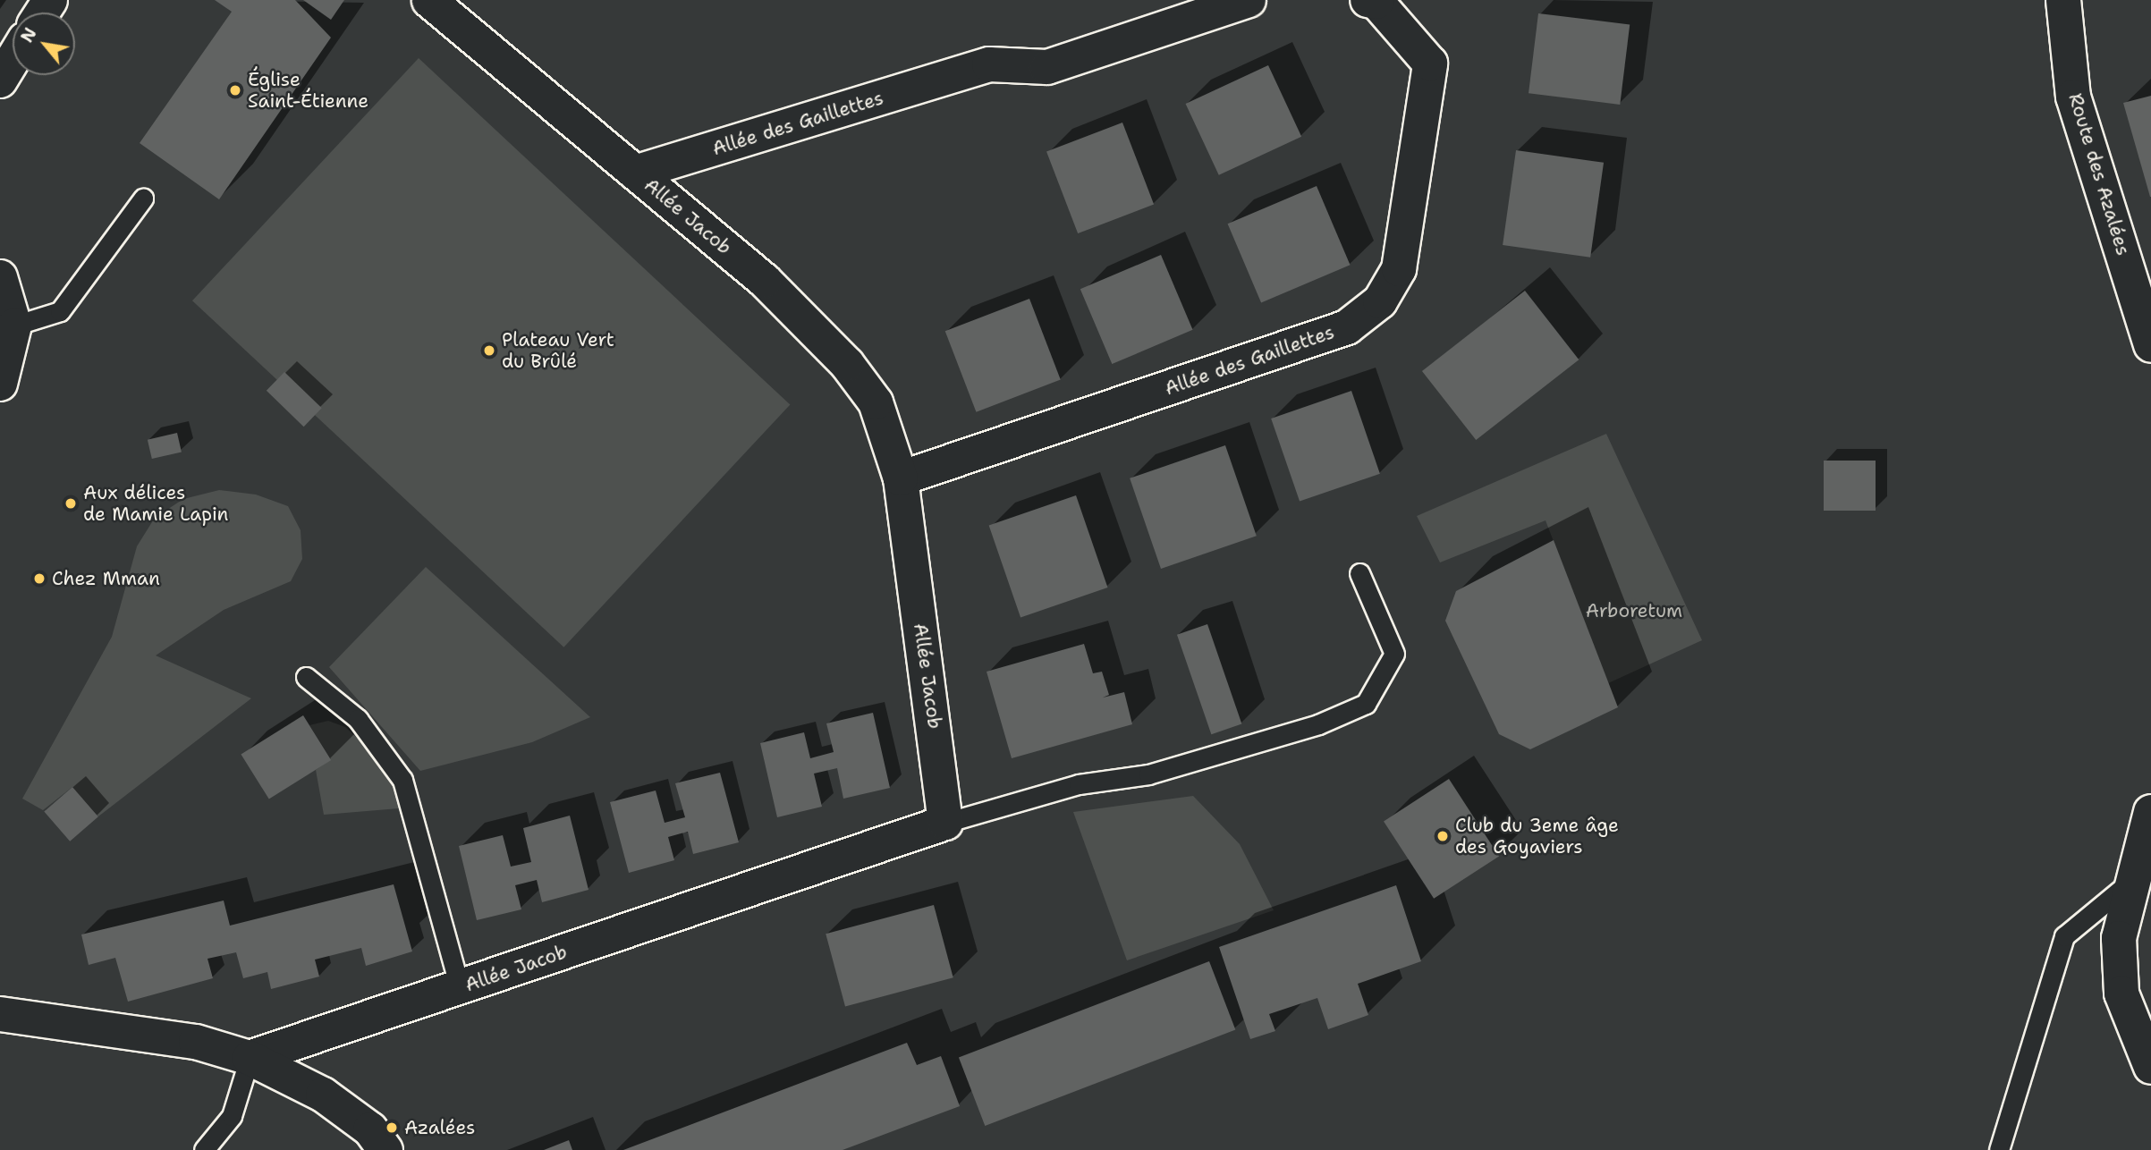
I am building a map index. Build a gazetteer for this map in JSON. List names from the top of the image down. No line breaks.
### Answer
{"streets":{"street":["Allée des Gaillettes","Route des Azalées","Allée Jacob"]},"crossings":[["Allée des Gaillettes","Allée Jacob"]],"parks":["Arboretum"],"places":["Église Saint-Étienne","Plateau Vert du Brûlé","Aux délices de Mamie Lapin","Chez Mman","Club du 3eme âge des Goyaviers","Azalées"],"north":"top left"}
